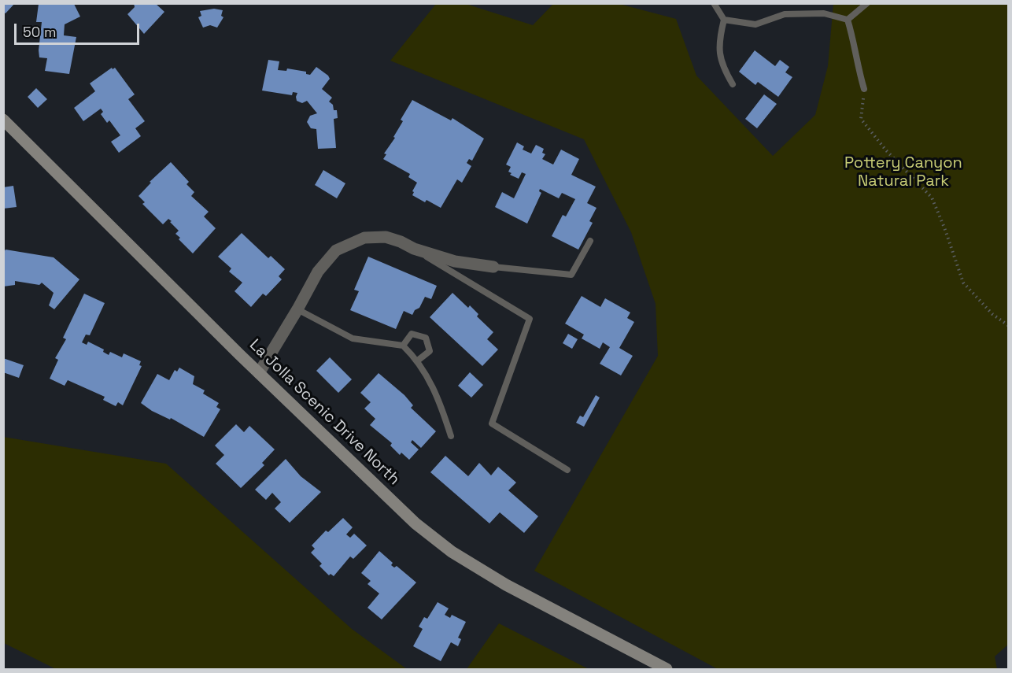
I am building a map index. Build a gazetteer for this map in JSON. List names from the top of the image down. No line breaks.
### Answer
{"streets":{"main road":["La Jolla Scenic Drive North"]},"parks":["Pottery Canyon Natural Park"],"scale_bar":"50 m"}
